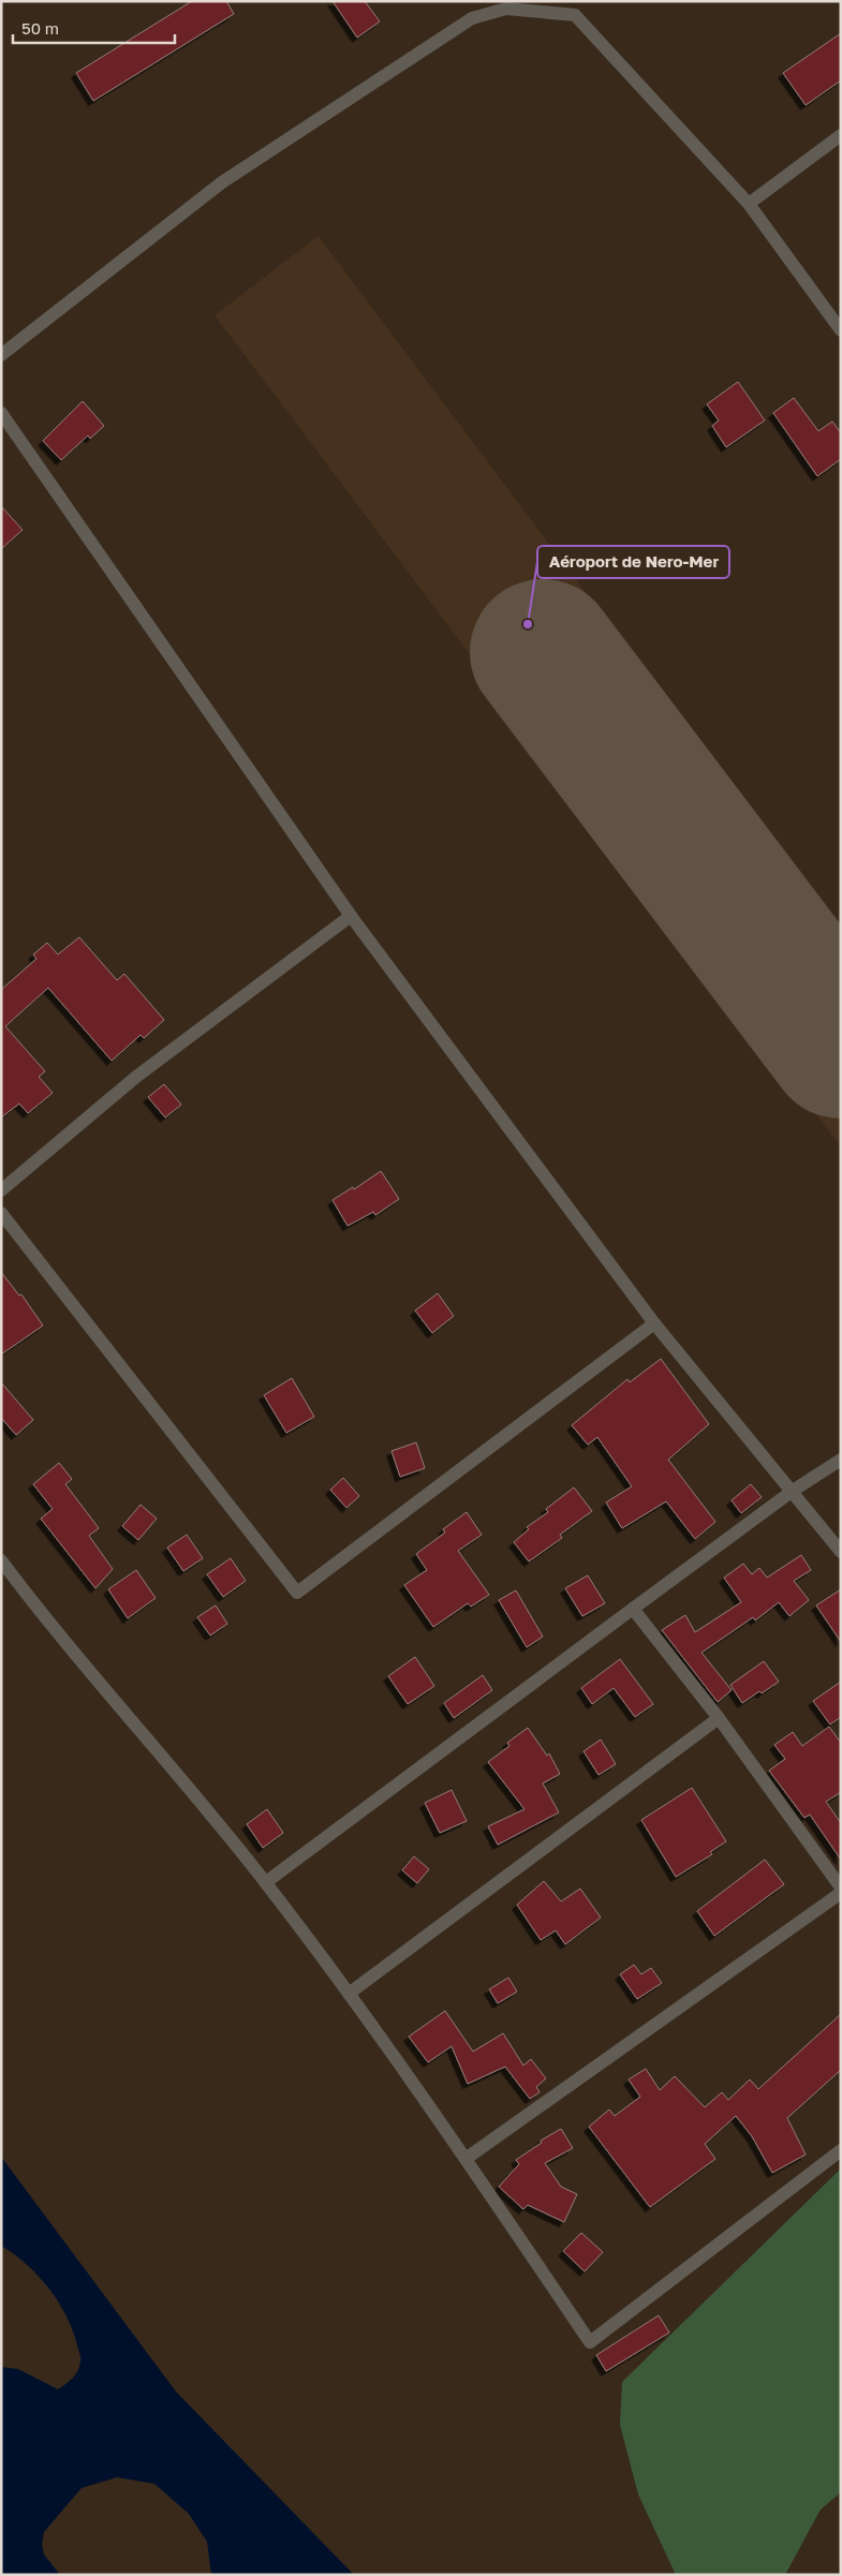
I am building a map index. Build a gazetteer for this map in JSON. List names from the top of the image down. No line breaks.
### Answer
{"places":["Aéroport de Nero-Mer"],"scale_bar":"50 m"}
